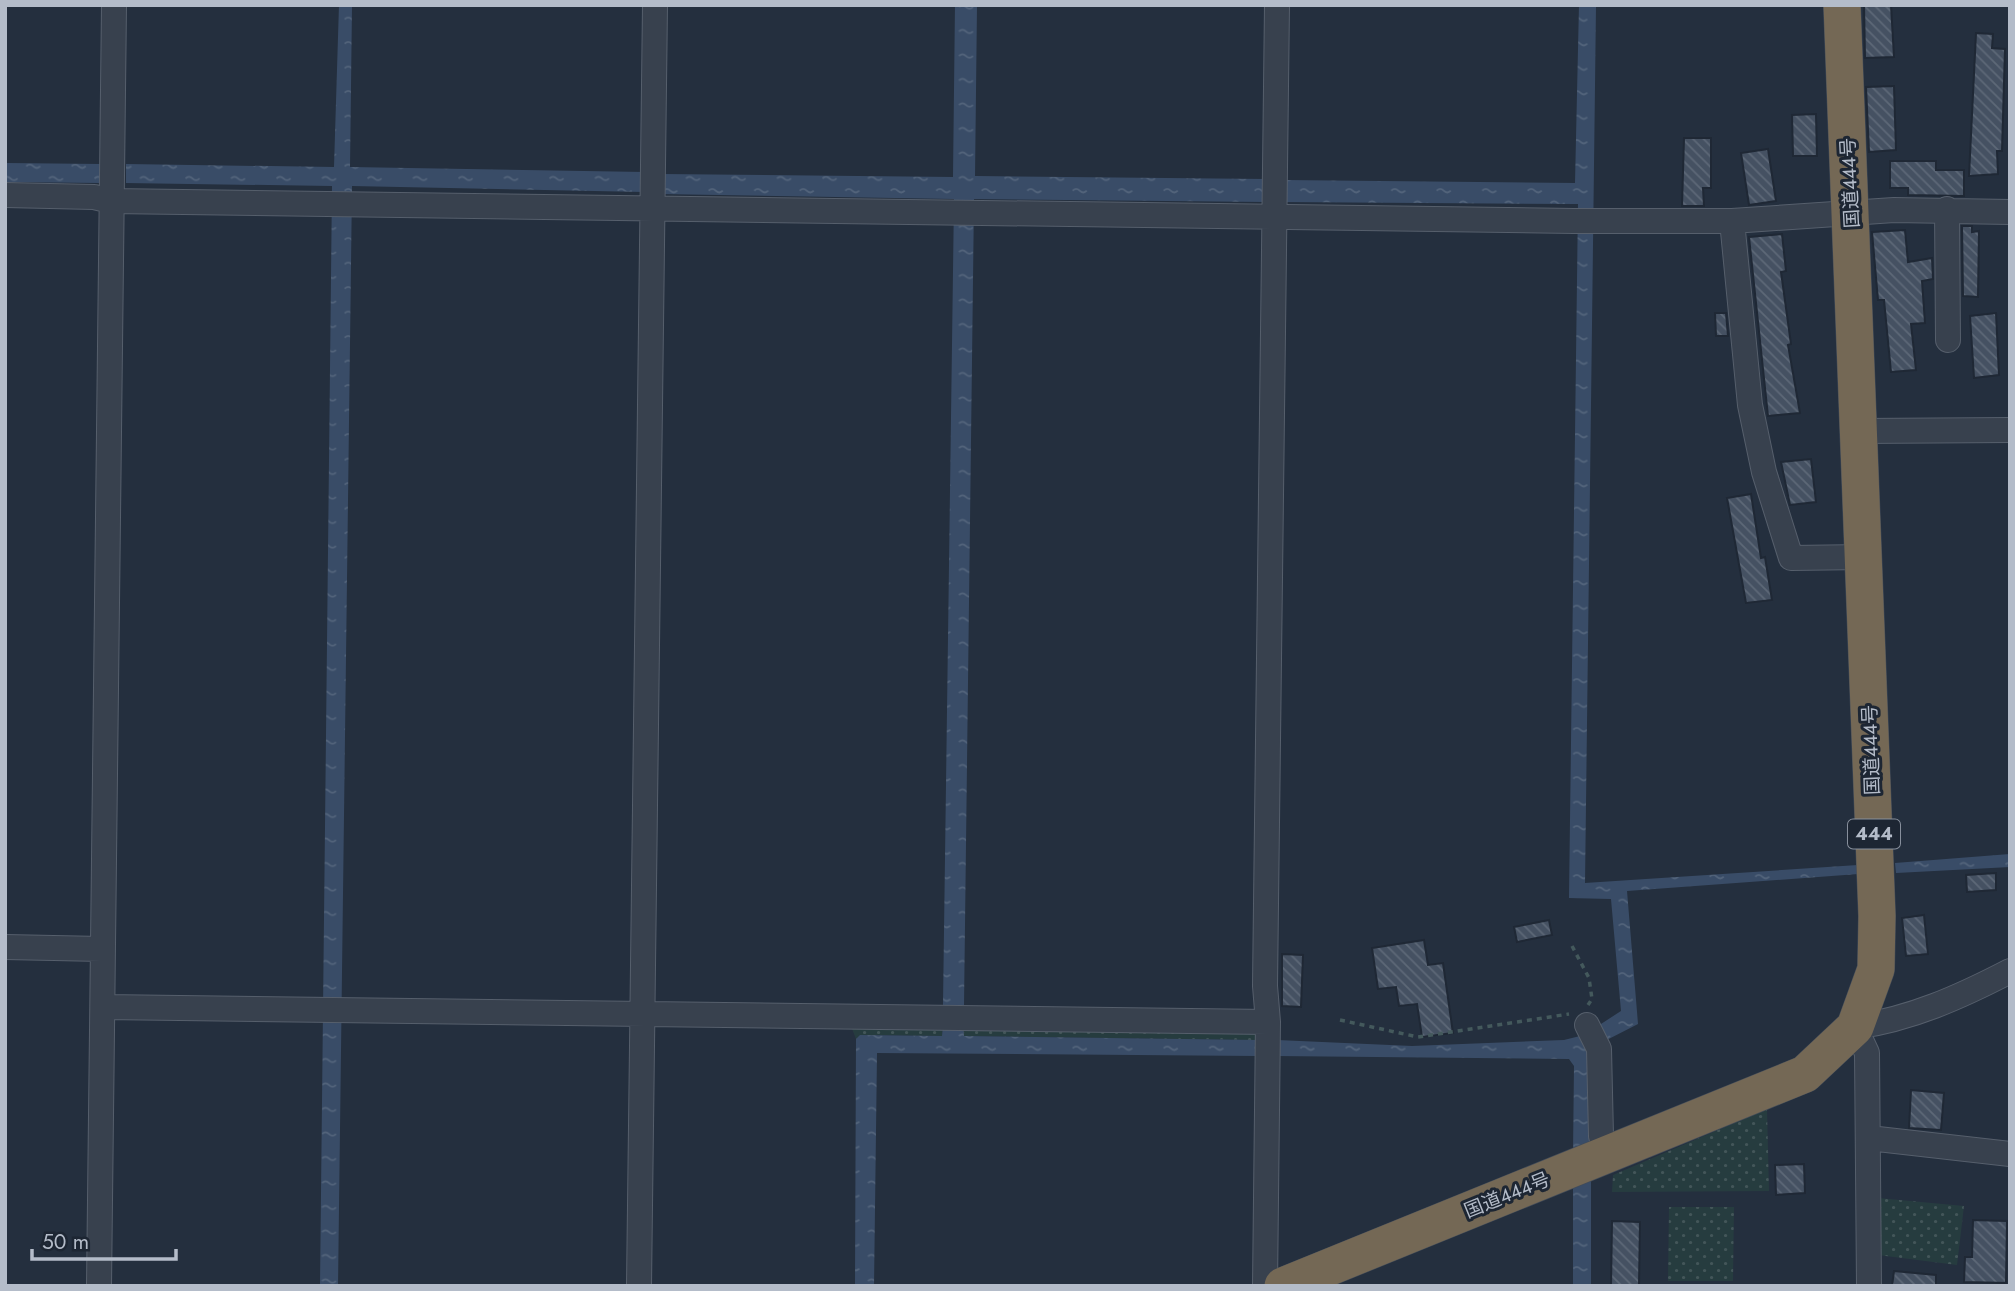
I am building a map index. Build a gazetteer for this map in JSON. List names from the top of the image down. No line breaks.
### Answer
{"streets":{"highway":["国道444号","444"]},"scale_bar":"50 m"}
